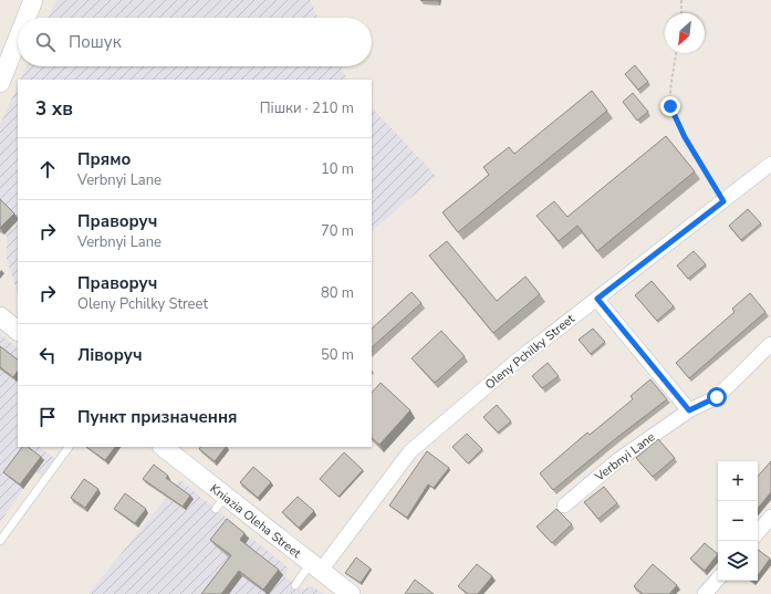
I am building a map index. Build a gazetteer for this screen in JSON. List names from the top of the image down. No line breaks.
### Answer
{"streets":{"street":["Oleny Pchilky Street","Verbnyi Lane","Kniazia Oleha Street"]},"crossings":[["Oleny Pchilky Street","Kniazia Oleha Street"]],"north":"bottom left","page":{"search":"Пошук","heading":["3 хв","Пішки · 210 m"],"list":[["Прямо","Verbnyi Lane","10 m"],["Праворуч","Verbnyi Lane","70 m"],["Праворуч","Oleny Pchilky Street","80 m"],["Ліворуч","50 m"],"Пункт призначення"],"map_buttons":["+","−"]}}
